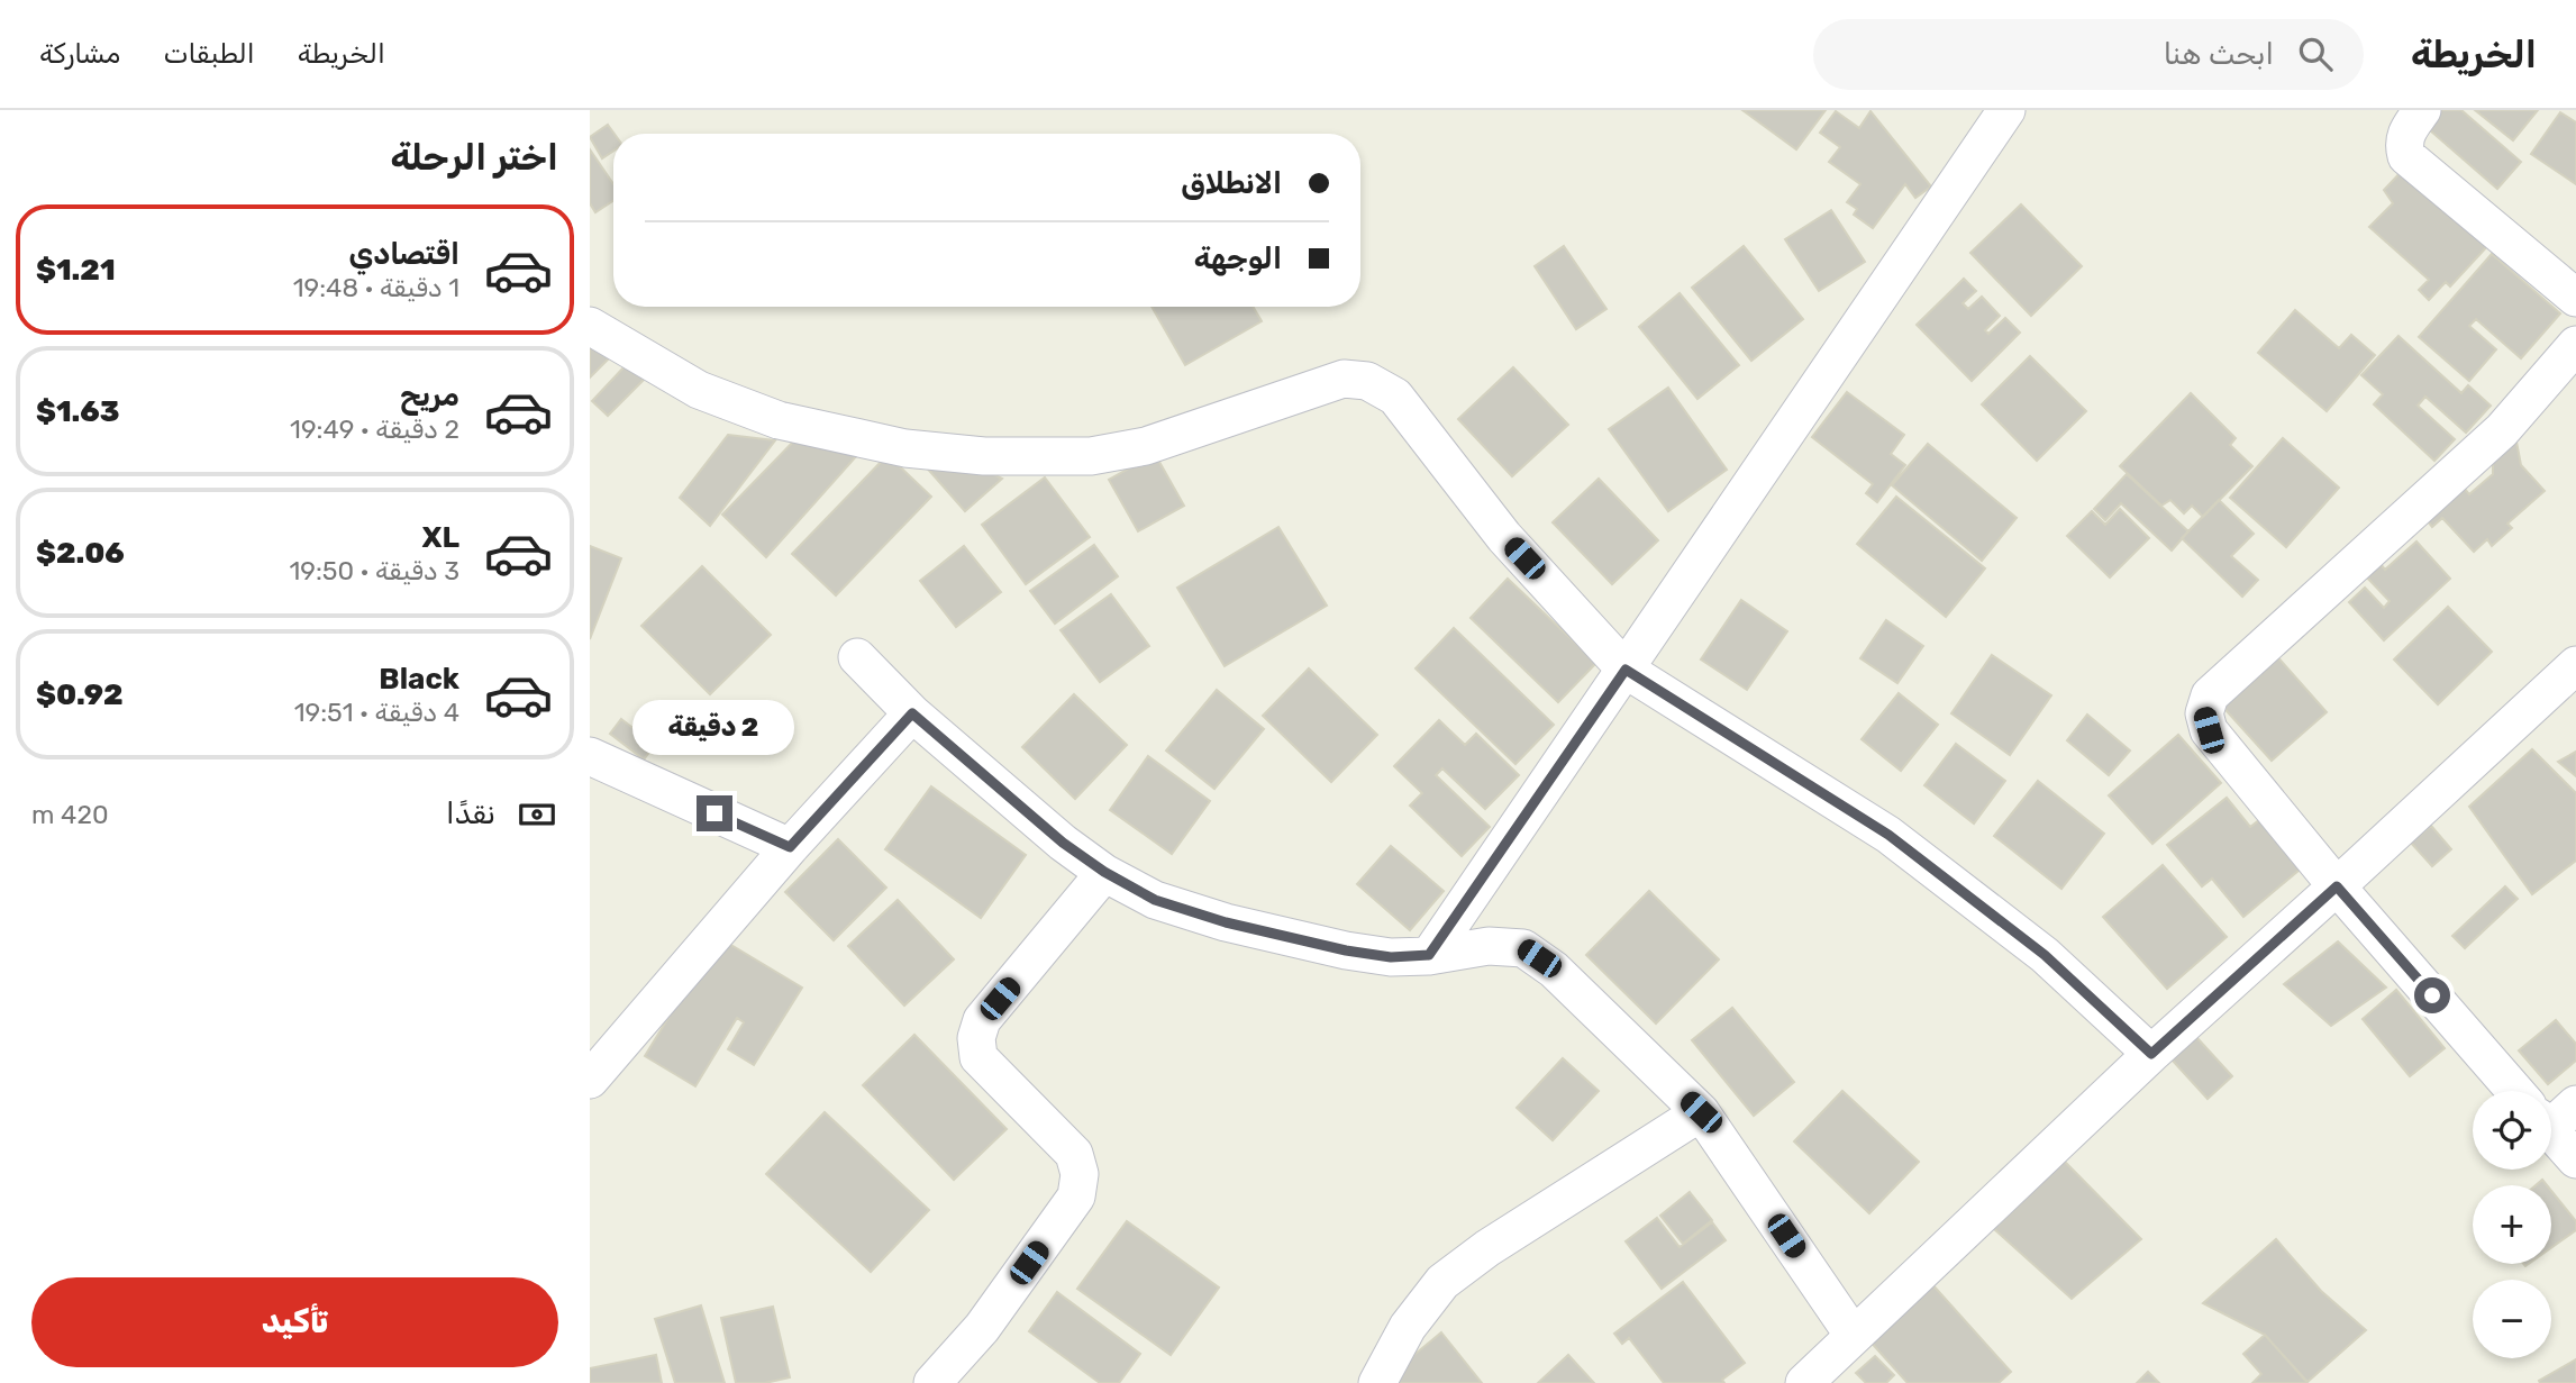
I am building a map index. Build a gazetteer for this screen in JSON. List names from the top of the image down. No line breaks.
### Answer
{"page":{"header":"الخريطة","search":"ابحث هنا","nav":["الخريطة","الطبقات","مشاركة"],"heading":"اختر الرحلة","banner":["الانطلاق","الوجهة"],"list":[{"name":"اقتصادي","note":"1 دقيقة · 19:48","value":"$1.21"},{"name":"مريح","note":"2 دقيقة · 19:49","value":"$1.63"},{"name":"XL","note":"3 دقيقة · 19:50","value":"$2.06"},{"name":"Black","note":"4 دقيقة · 19:51","value":"$0.92"}],"bubble":"2 دقيقة","pay":["نقدًا","420 m"],"map_buttons":["+","−"],"buttons":"تأكيد"}}
